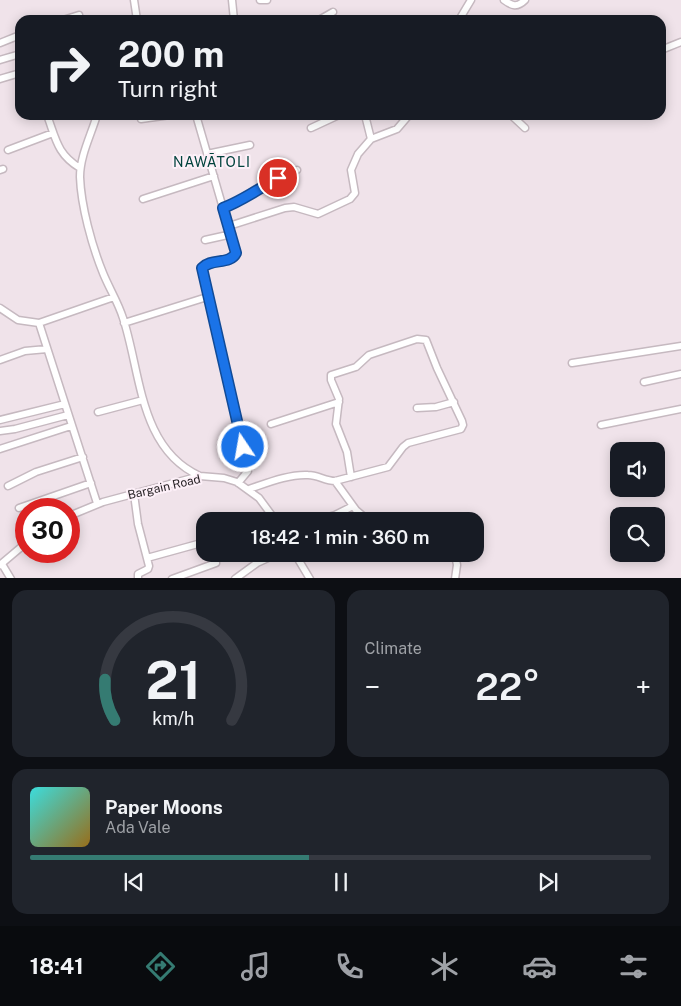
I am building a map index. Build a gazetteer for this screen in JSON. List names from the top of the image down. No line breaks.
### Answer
{"streets":{"street":["Bargain Road"]},"districts":["NAWĀTOLI"],"page":{"turn":["200 m","Turn right"],"limit":"30","trip":"18:42 · 1 min · 360 m","tile":"Climate","heat":["−","22°","+"],"song":["Paper Moons","Ada Vale"],"tabs":"18:41","gauge":["21","km/h"]}}
